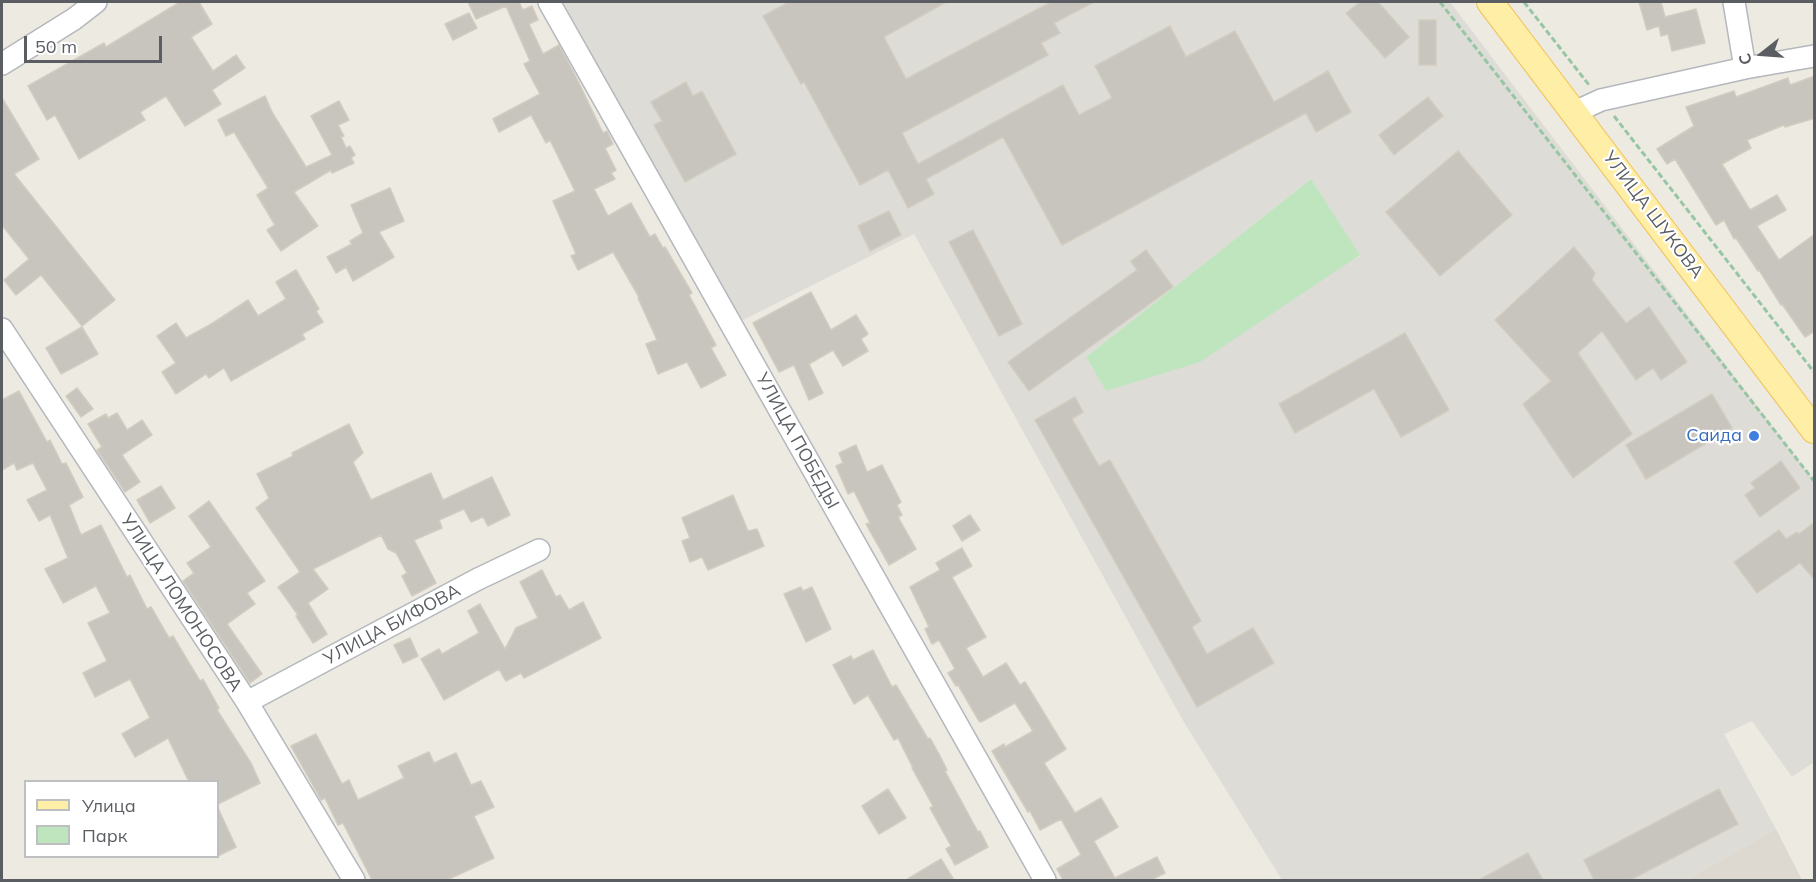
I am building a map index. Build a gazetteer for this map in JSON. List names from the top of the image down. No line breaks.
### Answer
{"streets":{"main road":["УЛИЦА ШУКОВА"],"street":["УЛИЦА ПОБЕДЫ","УЛИЦА ЛОМОНОСОВА","УЛИЦА БИФОВА"]},"crossings":[["УЛИЦА ЛОМОНОСОВА","УЛИЦА БИФОВА"]],"places":["Саида"],"legend":["Улица","Парк"],"scale_bar":"50 m","north":"left"}
